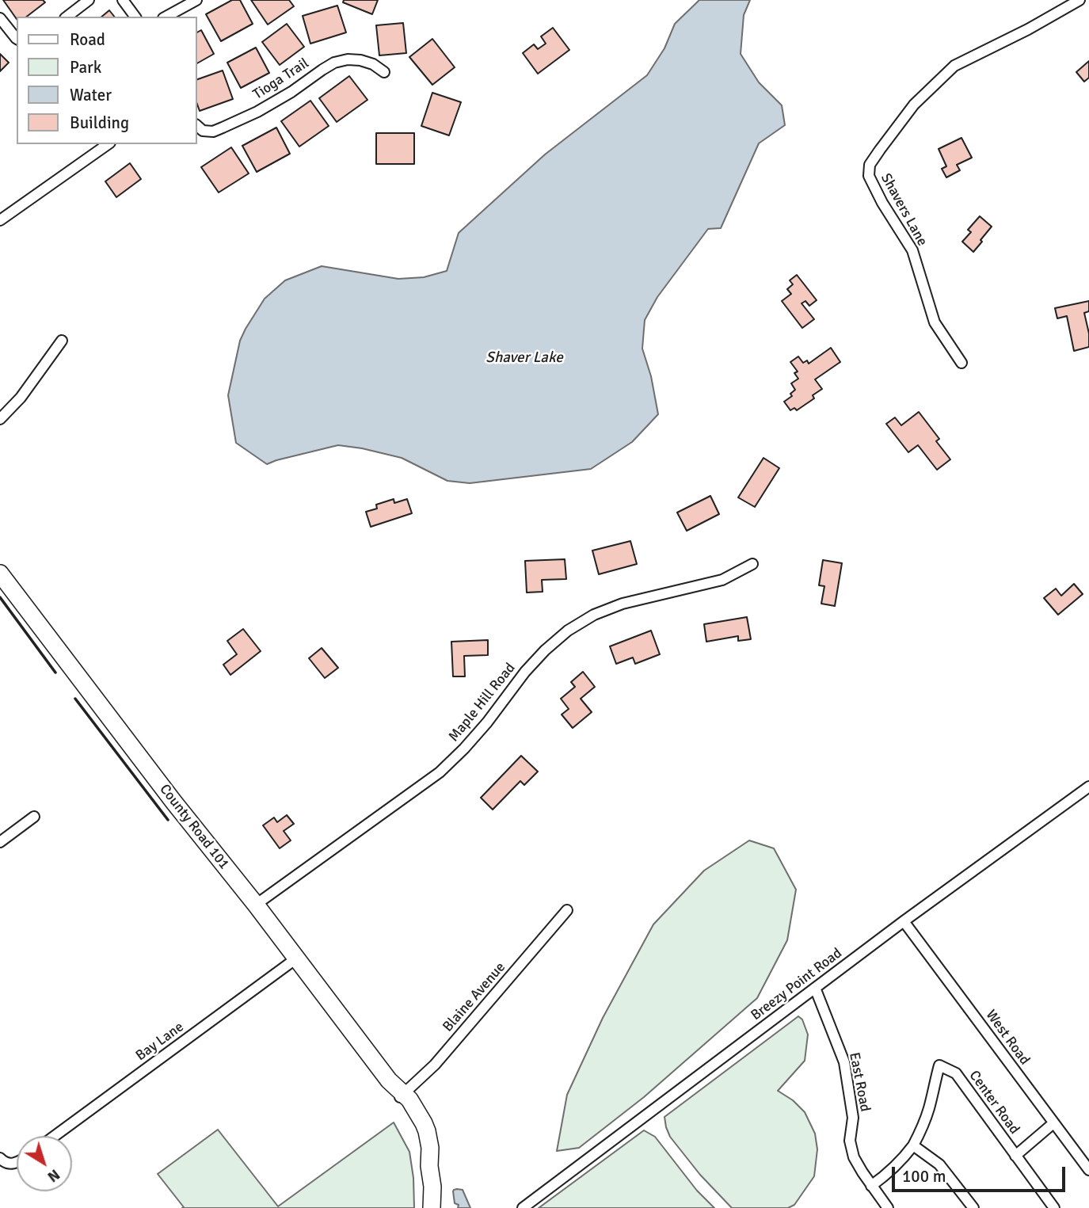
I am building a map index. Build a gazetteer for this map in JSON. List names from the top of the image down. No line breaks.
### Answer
{"streets":{"main road":["County Road 101"],"street":["Tioga Trail","Shavers Lane","Maple Hill Road","Breezy Point Road","Blaine Avenue","West Road","Bay Lane","East Road","Center Road"]},"crossings":[["Maple Hill Road","County Road 101"],["County Road 101","Blaine Avenue"],["County Road 101","Bay Lane"],["Breezy Point Road","West Road"],["Breezy Point Road","East Road"]],"water":["Shaver Lake"],"legend":["Road","Park","Water","Building"],"scale_bar":"100 m","north":"bottom right"}
